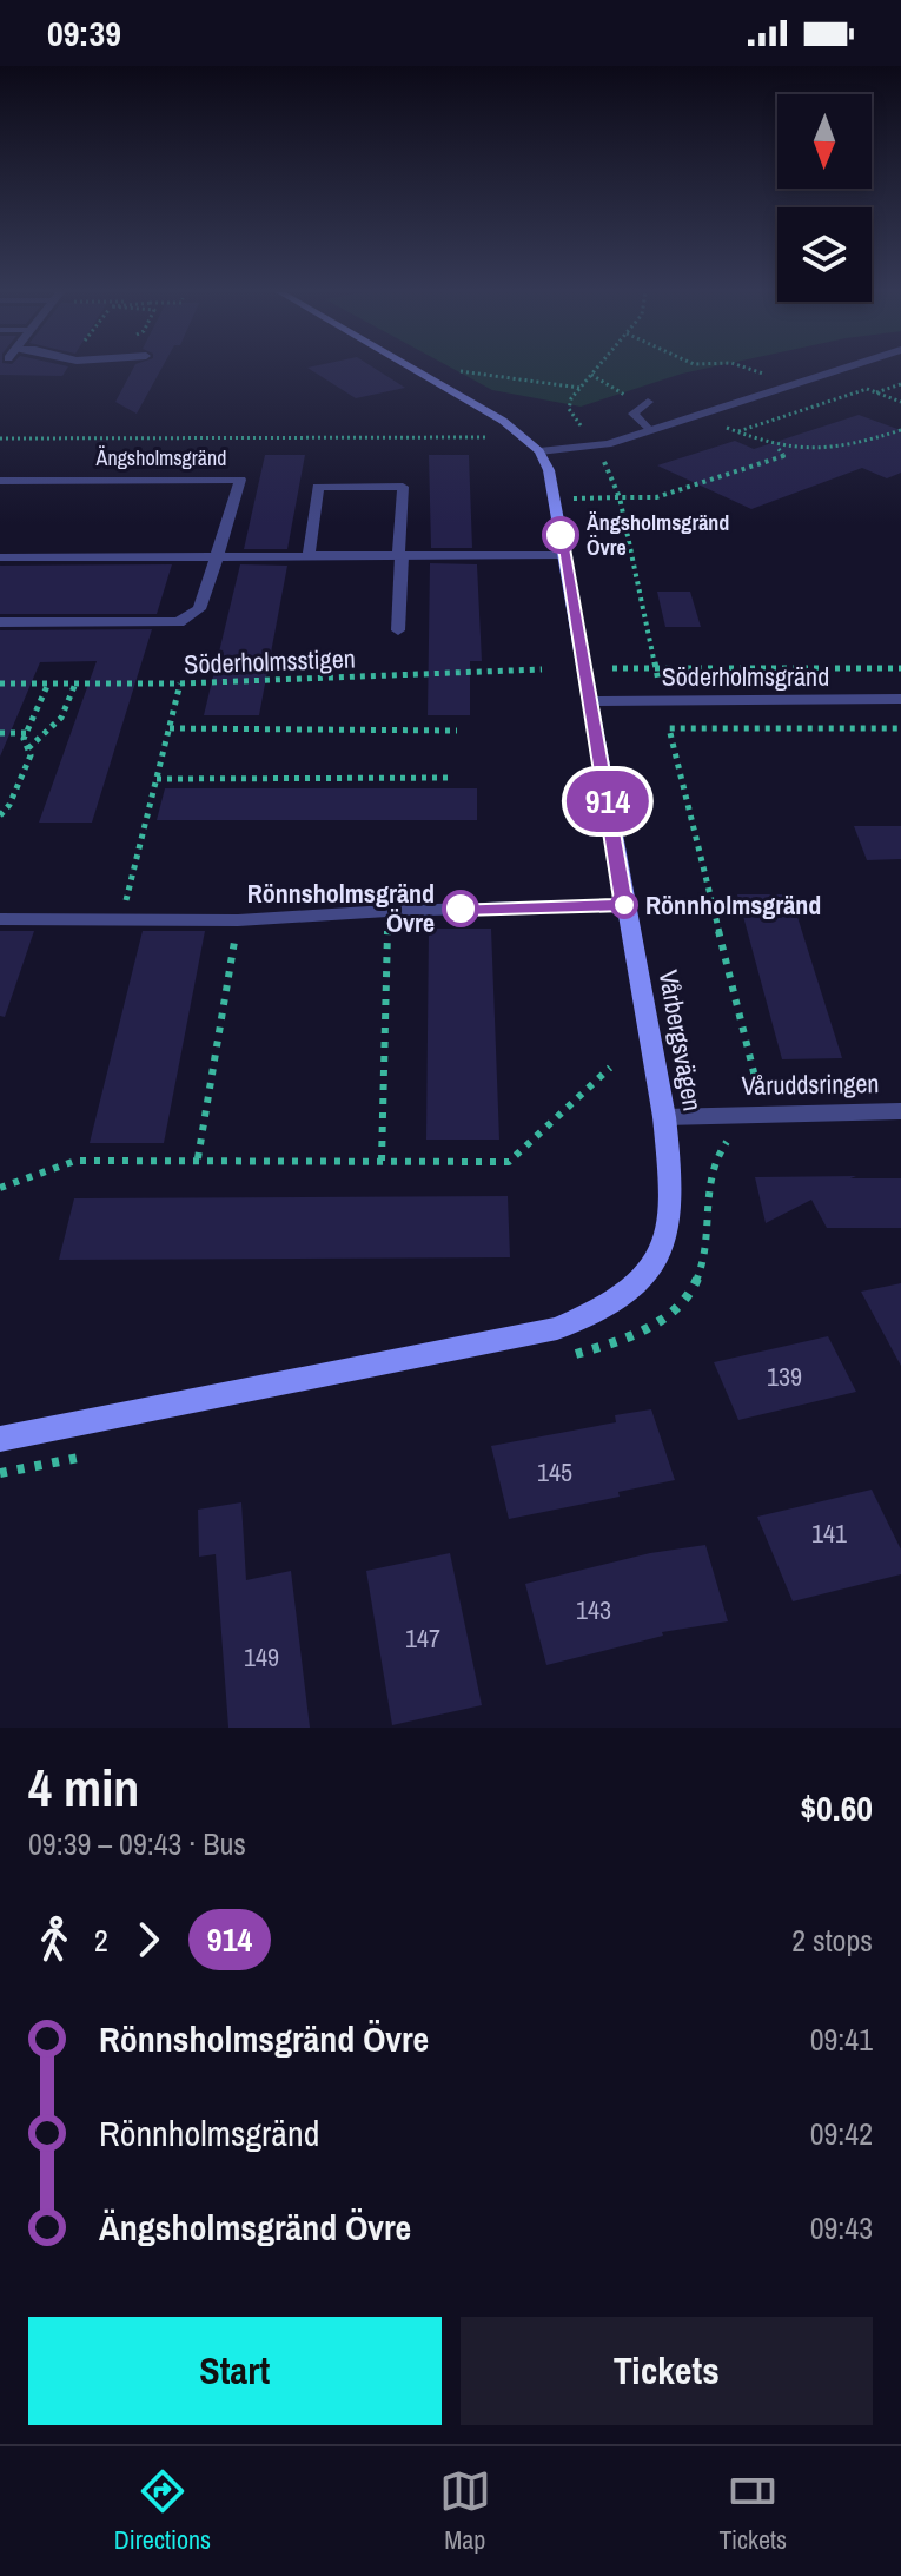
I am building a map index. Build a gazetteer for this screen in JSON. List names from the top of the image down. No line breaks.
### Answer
{"streets":{"street":["Ängsholmsgränd","Söderholmsgränd","Vårbergsvägen","Våruddsringen"],"path":["Söderholmsstigen"]},"crossings":[["Söderholmsgränd","Vårbergsvägen"],["Vårbergsvägen","Våruddsringen"]],"places":["Ängsholmsgränd Övre","Rönnholmsgränd","Rönnsholmsgränd Övre"],"lines":["bus line 914"],"house_numbers":["139","145","141","143","147","149"],"north":"bottom","page":{"status":"09:39","on_map":"914","heading":["4 min","09:39 – 09:43 · Bus","$0.60"],"legs":["2","914","2 stops"],"list":[{"name":"Rönnsholmsgränd Övre","value":"09:41"},{"name":"Rönnholmsgränd","value":"09:42"},{"name":"Ängsholmsgränd Övre","value":"09:43"}],"buttons":["Start","Tickets"],"tabs":["Directions","Map","Tickets"]}}
